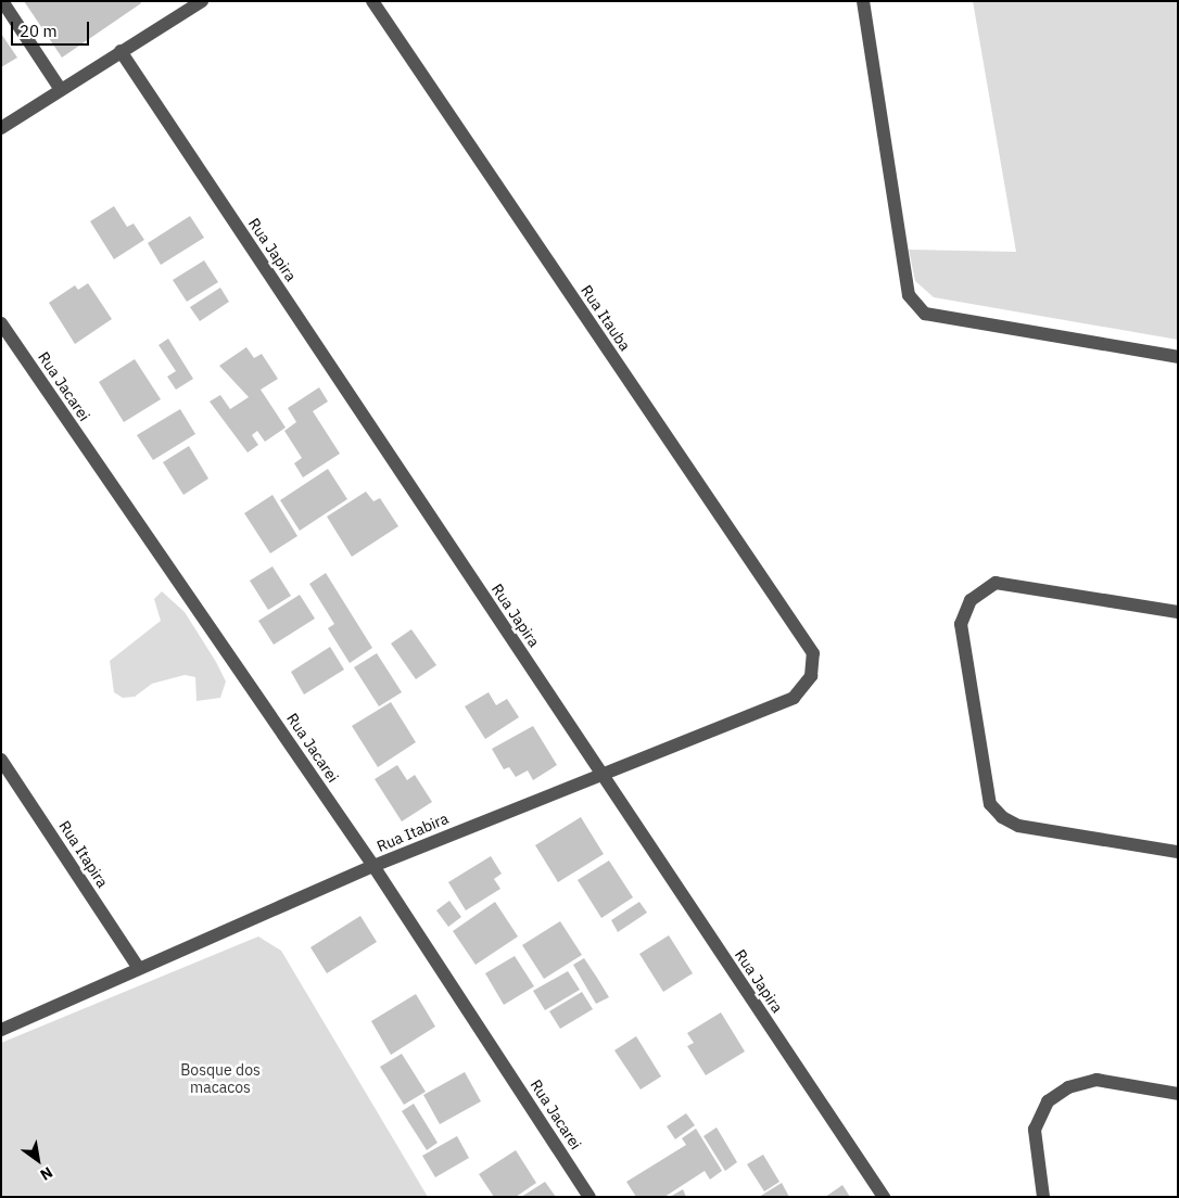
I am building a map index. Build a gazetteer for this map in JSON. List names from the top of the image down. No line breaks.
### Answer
{"streets":{"street":["Rua Japira","Rua Itauba","Rua Jacarei","Rua Itabira","Rua Itapira"]},"crossings":[["Rua Japira","Rua Itabira"],["Rua Itauba","Rua Itabira"],["Rua Jacarei","Rua Itabira"],["Rua Itabira","Rua Itapira"]],"parks":["Bosque dos macacos"],"scale_bar":"20 m","north":"bottom right"}
